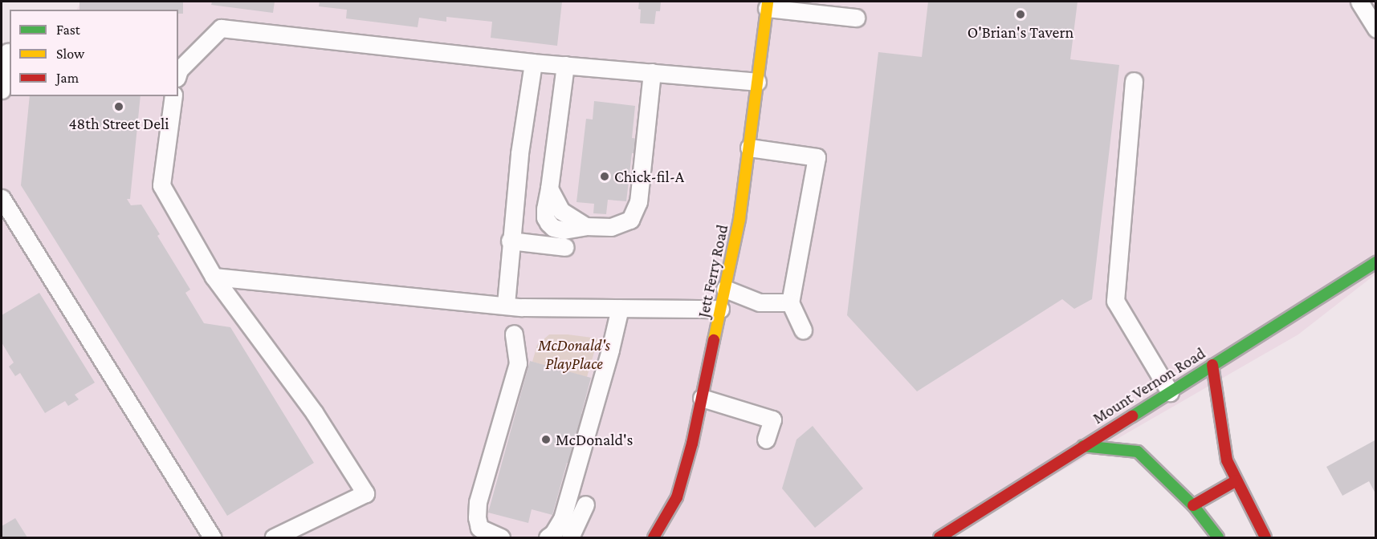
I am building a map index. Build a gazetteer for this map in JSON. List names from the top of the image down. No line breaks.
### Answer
{"streets":{"street":["Jett Ferry Road","Mount Vernon Road"]},"parks":["McDonald's PlayPlace"],"places":["O'Brian's Tavern","48th Street Deli","Chick-fil-A","McDonald's"],"legend":["Fast","Slow","Jam"]}
